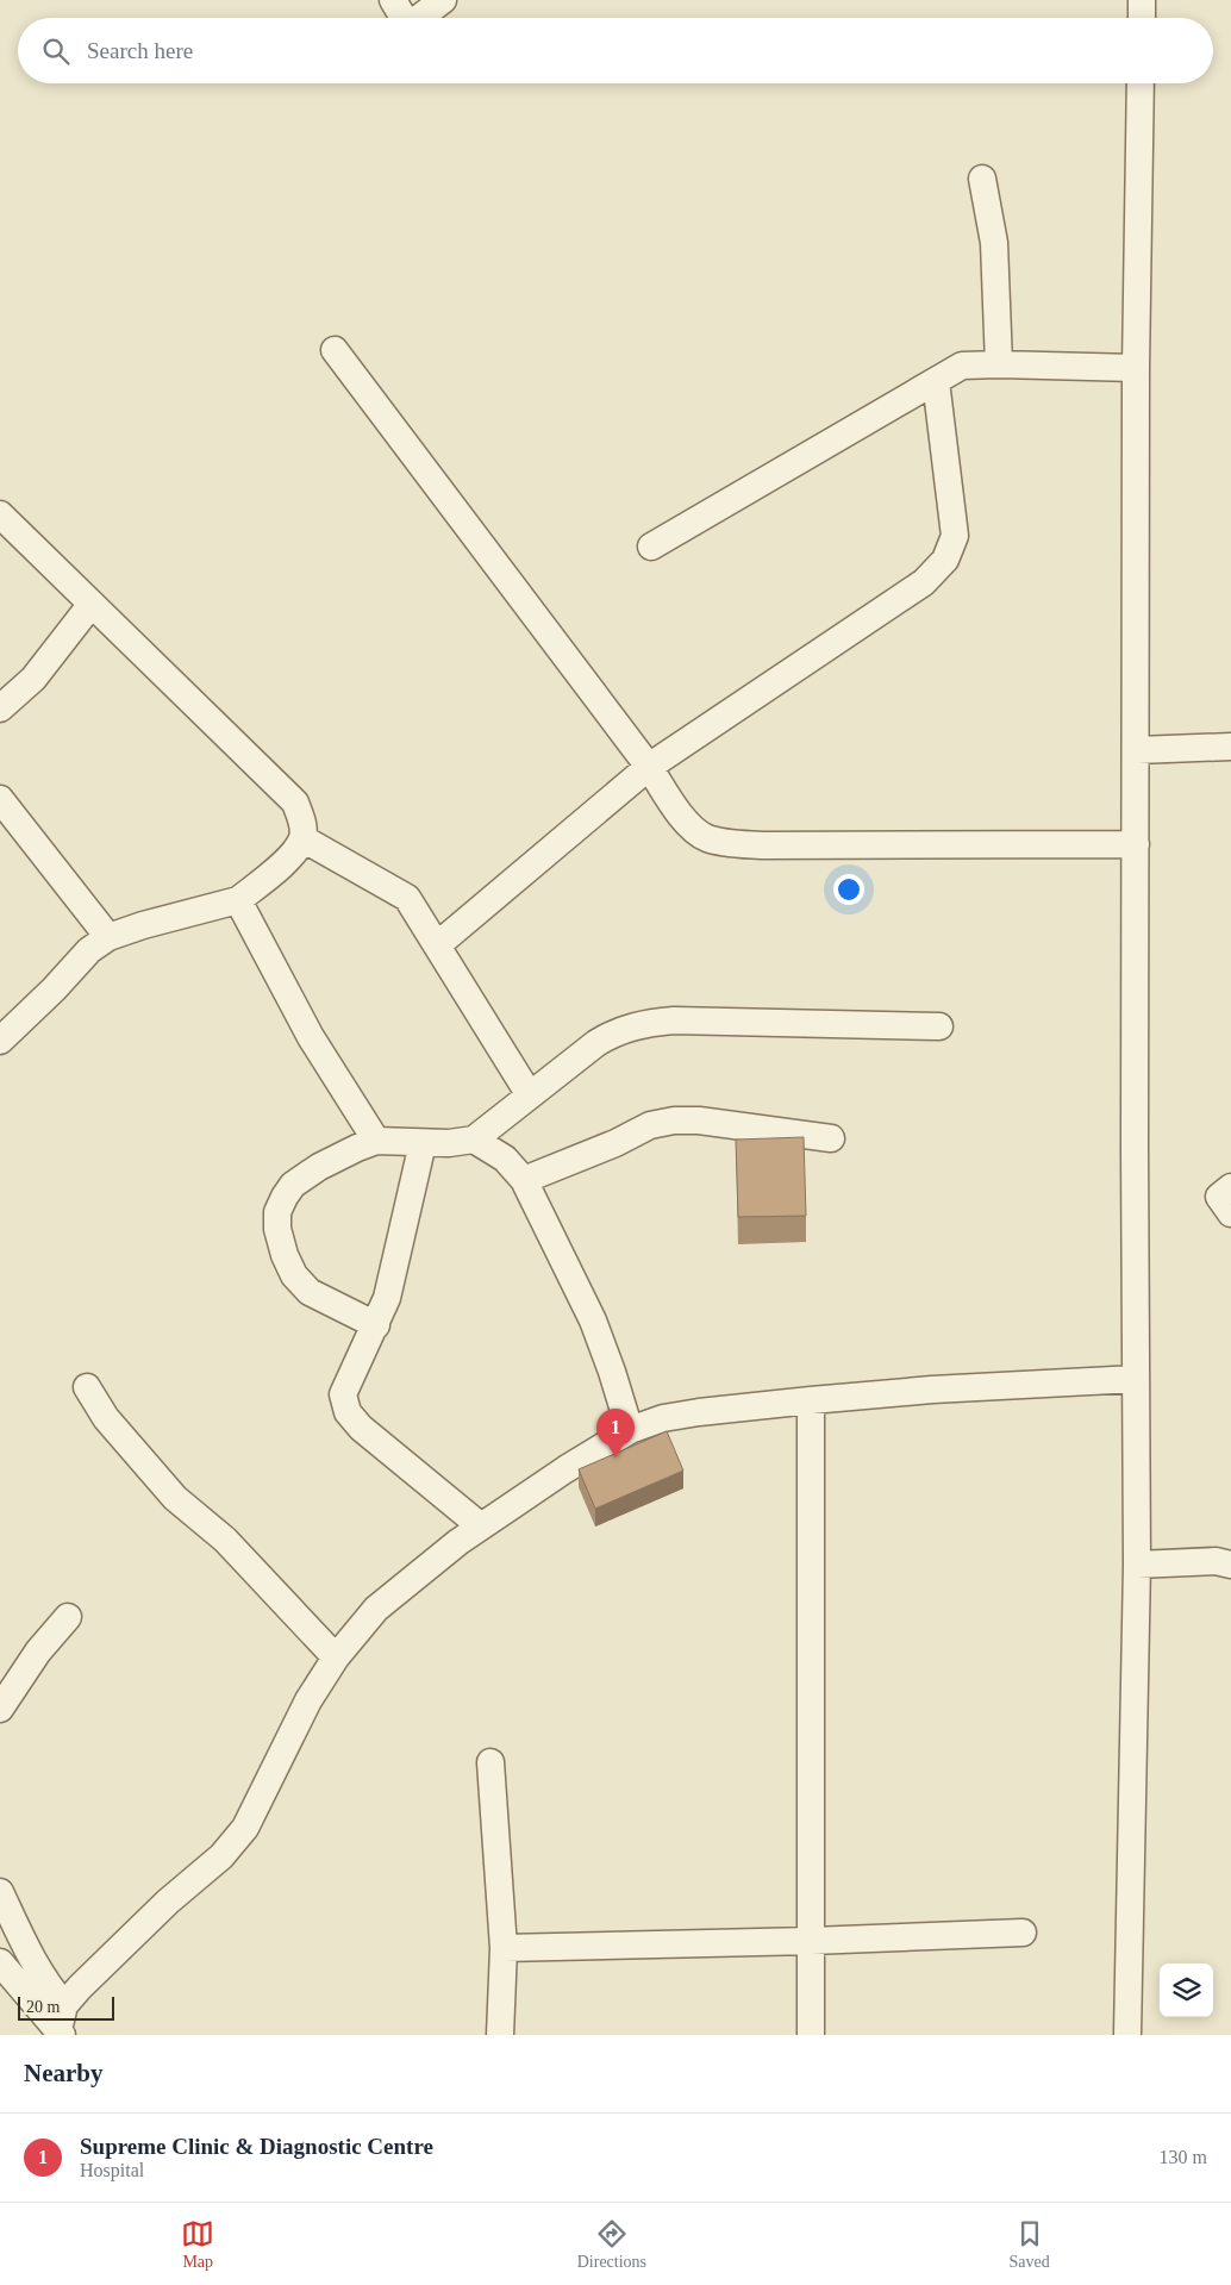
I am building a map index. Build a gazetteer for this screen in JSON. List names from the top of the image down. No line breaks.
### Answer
{"scale_bar":"20 m","page":{"search":"Search here","pins":"1","scale":"20 m","heading":"Nearby","list":[{"mark":"1","name":"Supreme Clinic & Diagnostic Centre","note":"Hospital","value":"130 m"}],"nav":["Map","Directions","Saved"]}}
